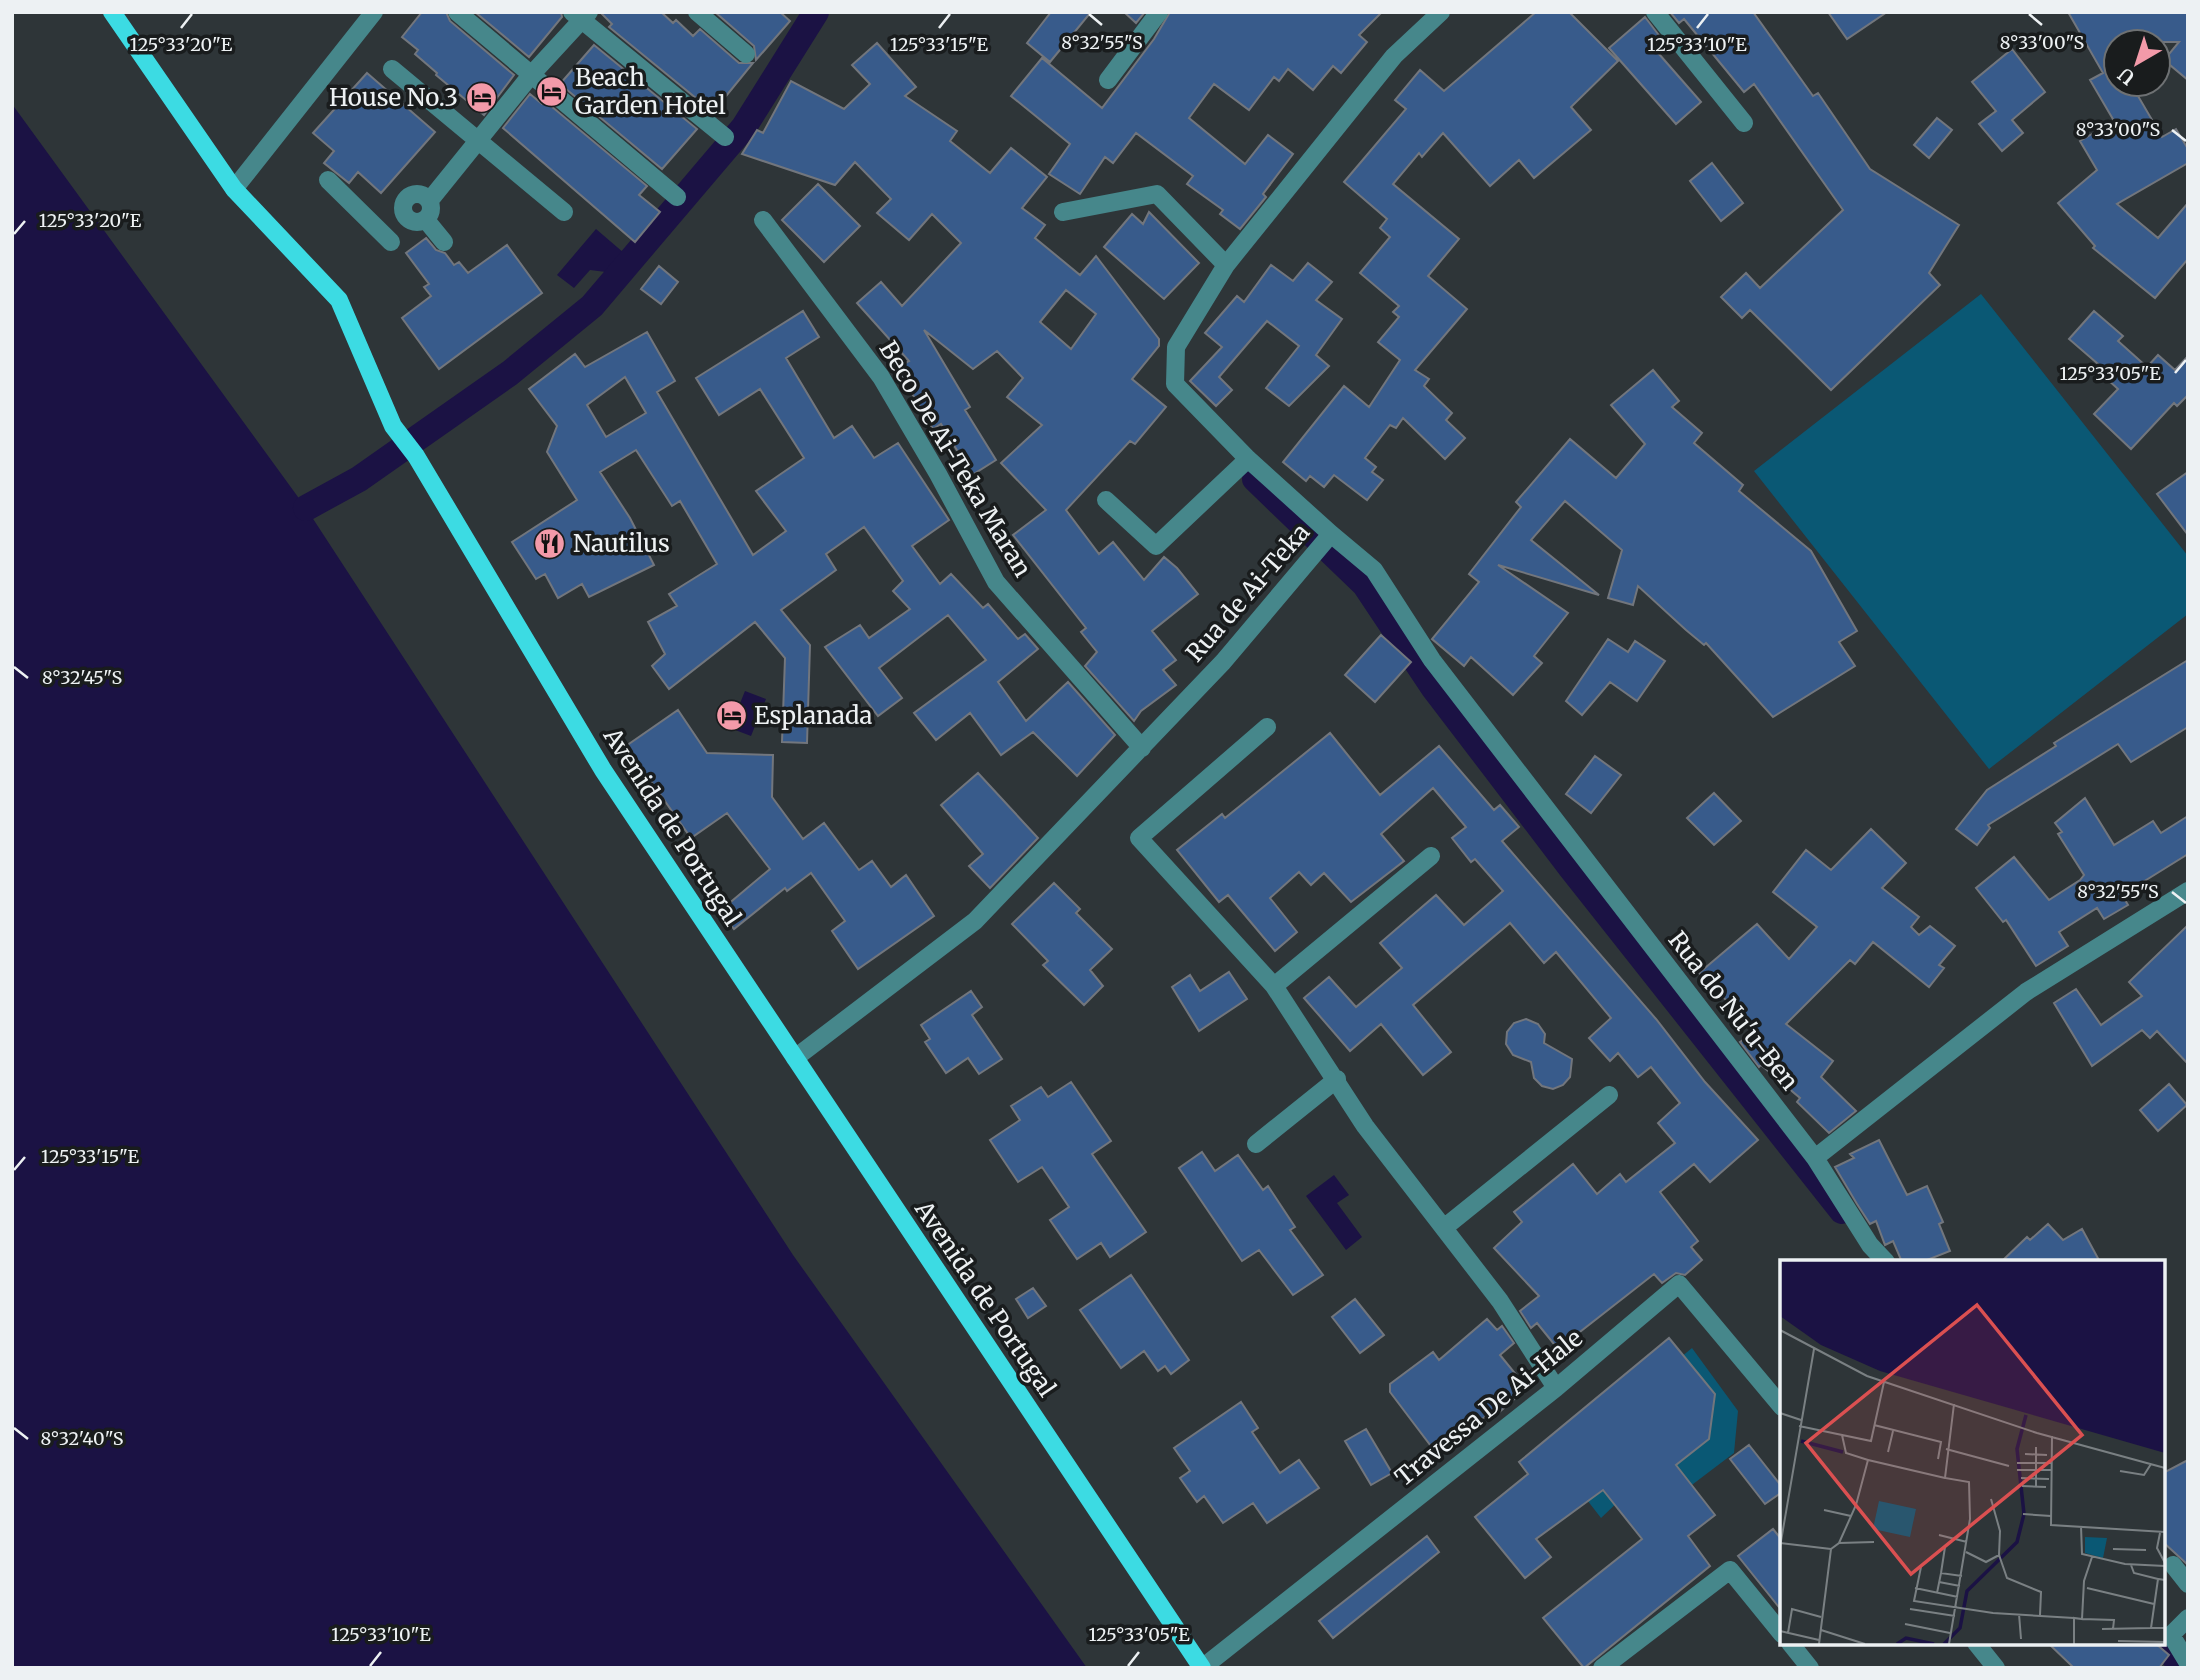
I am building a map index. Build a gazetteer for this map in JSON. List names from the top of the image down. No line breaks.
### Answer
{"streets":{"main road":["Avenida de Portugal"],"street":["Beco De Ai-Teka Maran","Rua de Ai-Teka","Rua do Nu'u-Ben","Travessa De Ai-Hale"]},"crossings":[["Beco De Ai-Teka Maran","Rua de Ai-Teka"],["Rua de Ai-Teka","Avenida de Portugal"],["Rua de Ai-Teka","Rua do Nu'u-Ben"],["Avenida de Portugal","Travessa De Ai-Hale"]],"places":{"hotel":["Beach Garden Hotel","House No.3","Esplanada"],"restaurant":["Nautilus"]},"north":"bottom left","coordinates":["8°32'55\"S","8°33'00\"S","125°33'20\"E","125°33'15\"E","125°33'10\"E","125°33'05\"E","8°32'45\"S","8°32'40\"S"]}
